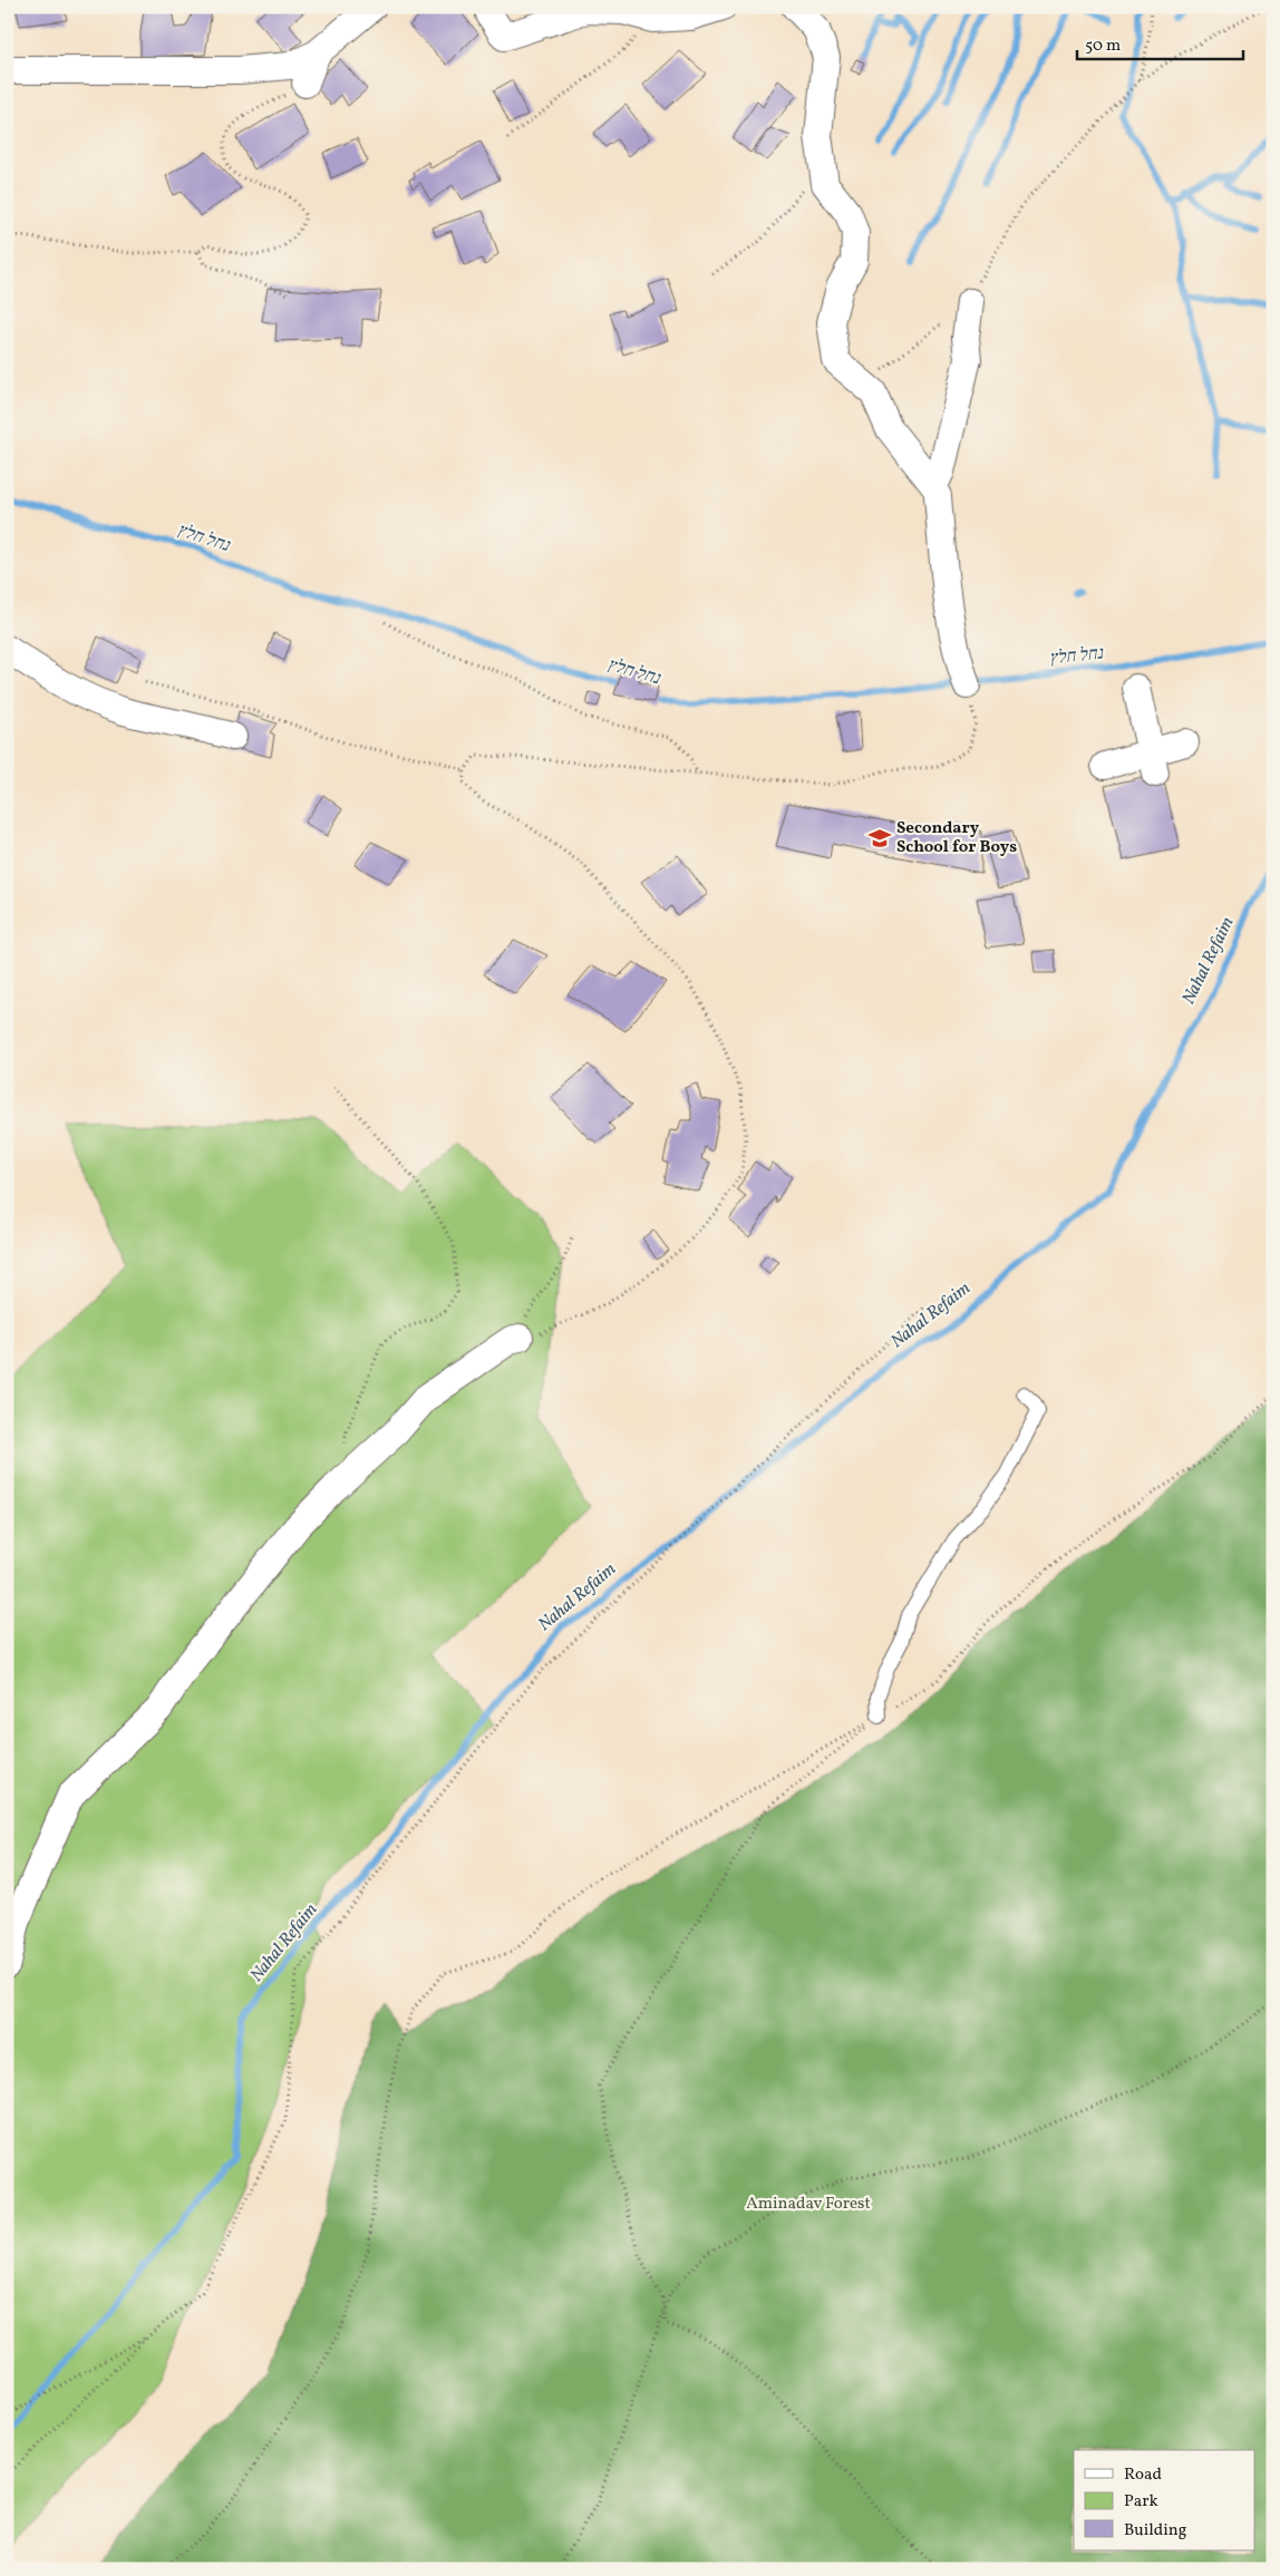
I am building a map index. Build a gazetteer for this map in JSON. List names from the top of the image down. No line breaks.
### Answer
{"water":["נחל חלץ","Nahal Refaim"],"parks":["Aminadav Forest"],"places":{"school or university":["Secondary School for Boys"]},"legend":["Road","Park","Building"],"scale_bar":"50 m"}
